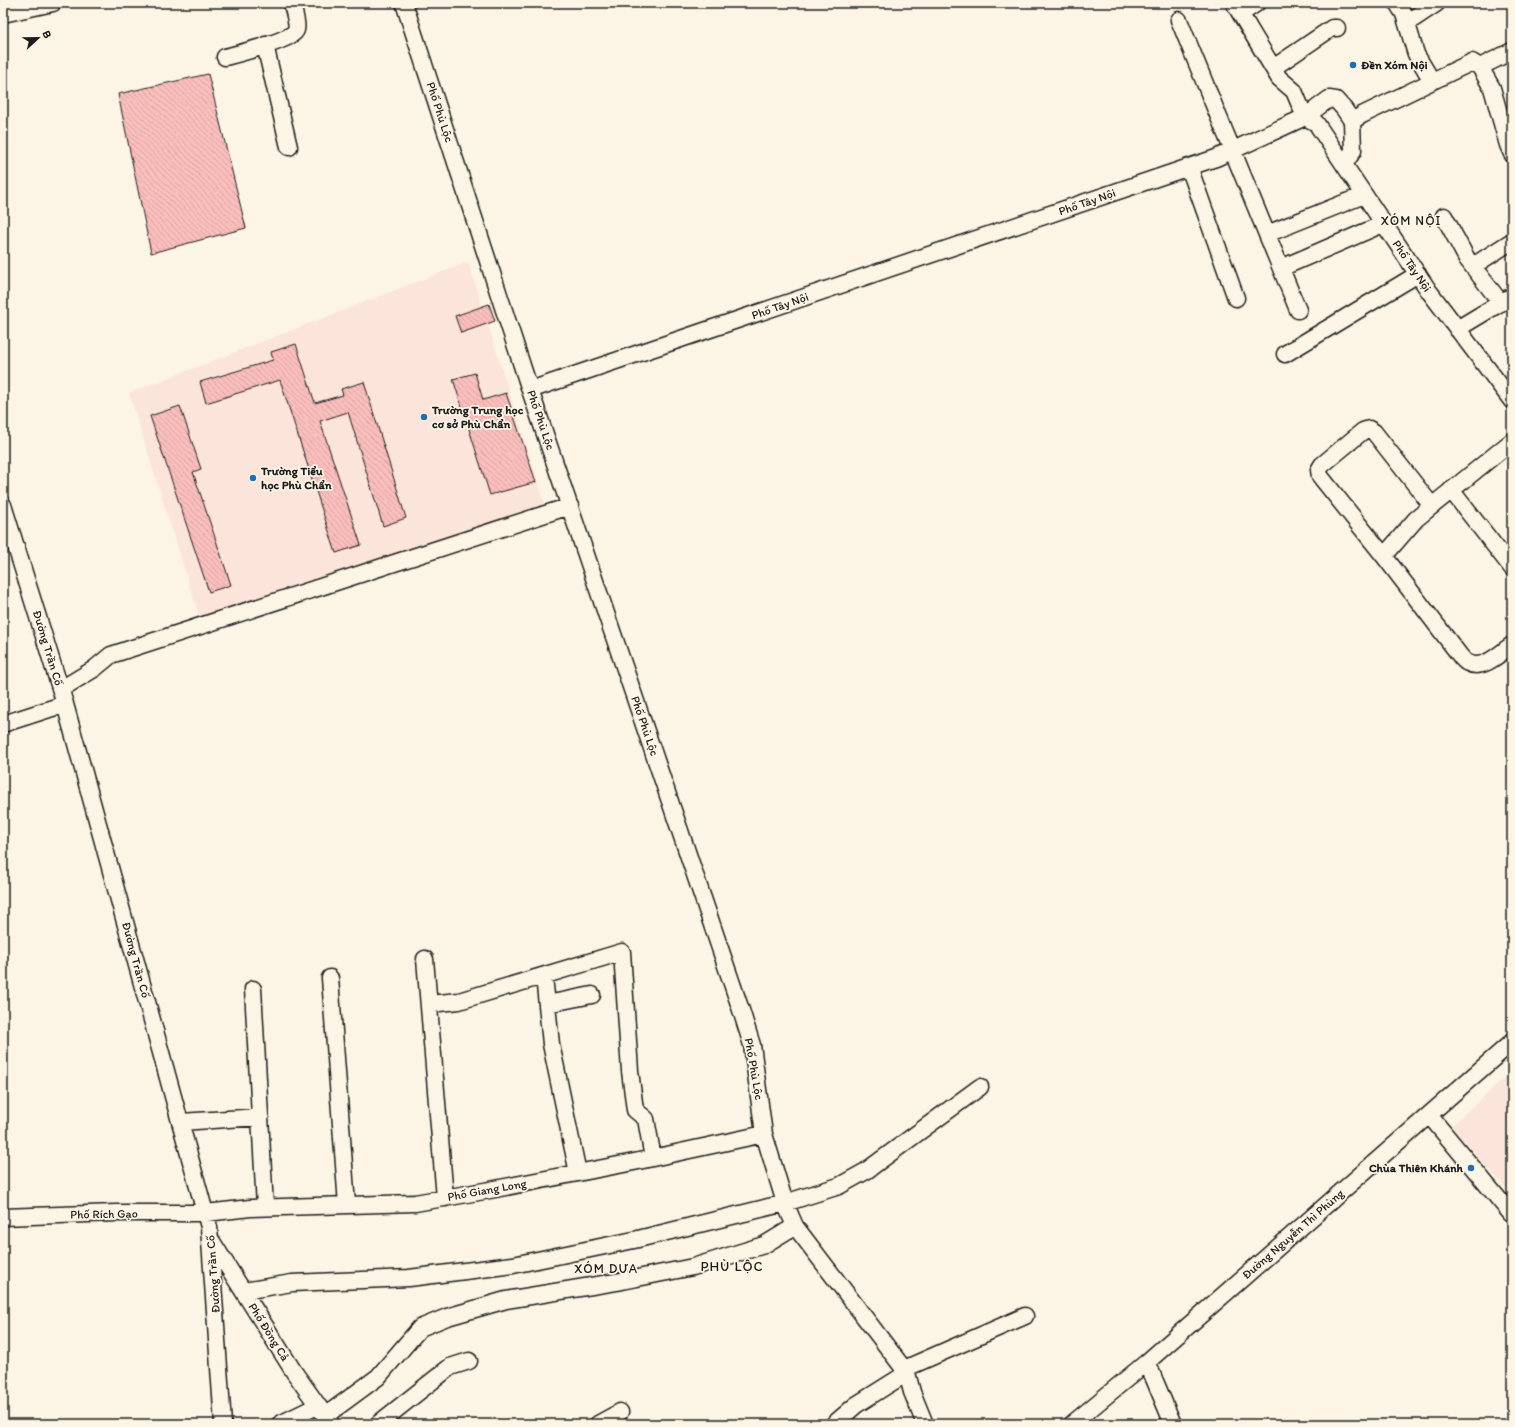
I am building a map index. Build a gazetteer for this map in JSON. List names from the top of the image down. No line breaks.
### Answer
{"streets":{"street":["Phố Phù Lộc","Phố Tây Nội","Đường Trần Cố","Phố Giang Long","Phố Rích Gạo","Đường Nguyễn Thì Phùng","Phố Đồng Cả"]},"crossings":[["Phố Phù Lộc","Phố Tây Nội"],["Phố Phù Lộc","Phố Giang Long"],["Đường Trần Cố","Phố Giang Long"],["Đường Trần Cố","Phố Rích Gạo"],["Đường Trần Cố","Phố Đồng Cả"],["Phố Giang Long","Phố Rích Gạo"]],"districts":["XÓM NỘI","PHÙ LỘC","XÓM DƯA"],"places":["Đền Xóm Nội","Trường Trung học cơ sở Phù Chẩn","Trường Tiểu học Phù Chẩn","Chùa Thiên Khánh"],"north":"right"}
